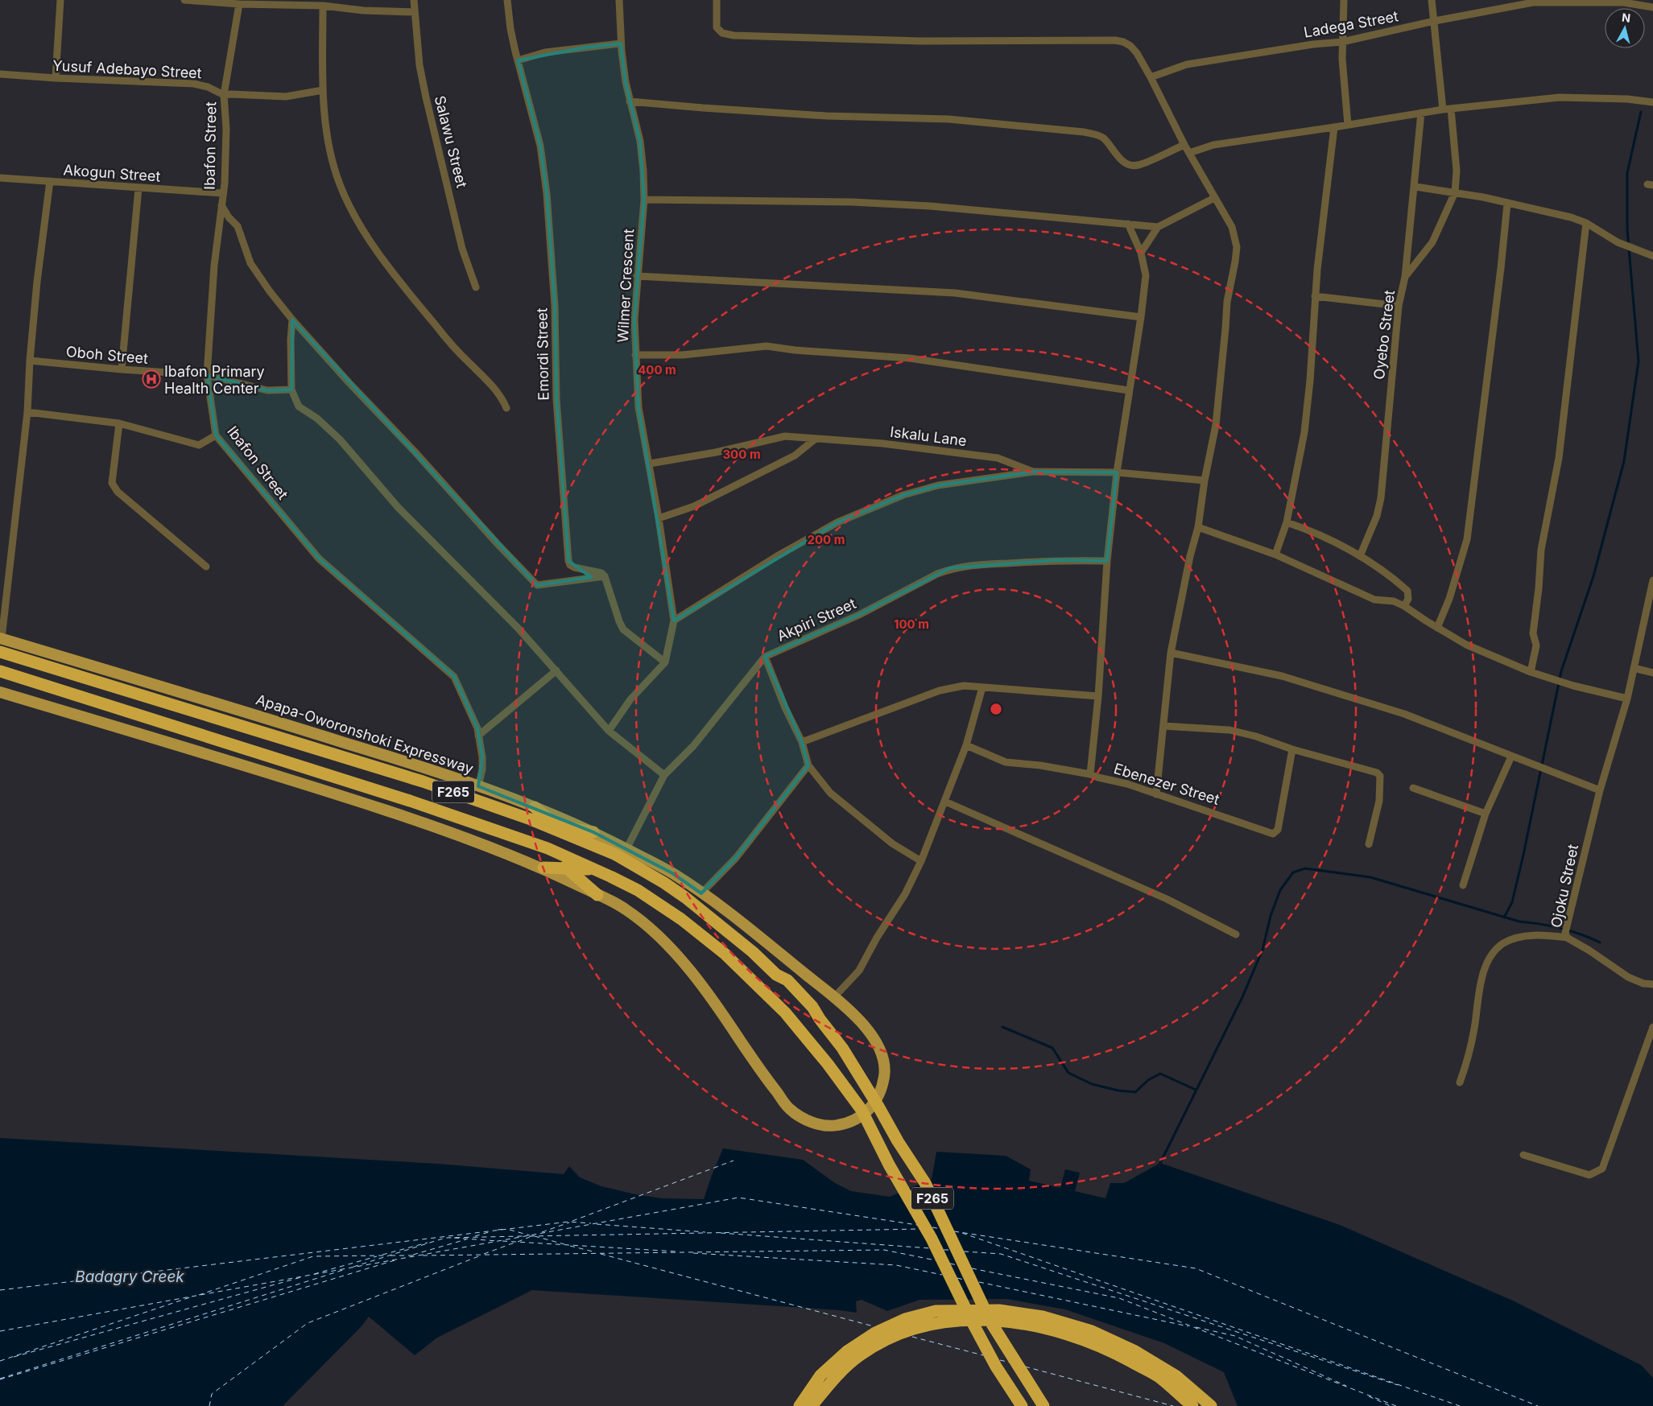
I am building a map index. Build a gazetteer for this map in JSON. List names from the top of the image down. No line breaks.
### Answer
{"streets":{"highway":["Apapa-Oworonshoki Expressway","F265"],"street":["Ladega Street","Yusuf Adebayo Street","Salawu Street","Ibafon Street","Akogun Street","Wilmer Crescent","Oyebo Street","Emordi Street","Oboh Street","Iskalu Lane","Akpiri Street","Ebenezer Street","Ojoku Street"]},"crossings":[["Yusuf Adebayo Street","Ibafon Street"],["Ibafon Street","Akogun Street"],["Ibafon Street","Oboh Street"],["Ibafon Street","Apapa-Oworonshoki Expressway"],["Wilmer Crescent","Iskalu Lane"],["Akpiri Street","Apapa-Oworonshoki Expressway"]],"water":["Badagry Creek"],"places":{"hospital":["Ibafon Primary Health Center"]},"north":"top","rings":["400 m","300 m","200 m","100 m"]}
